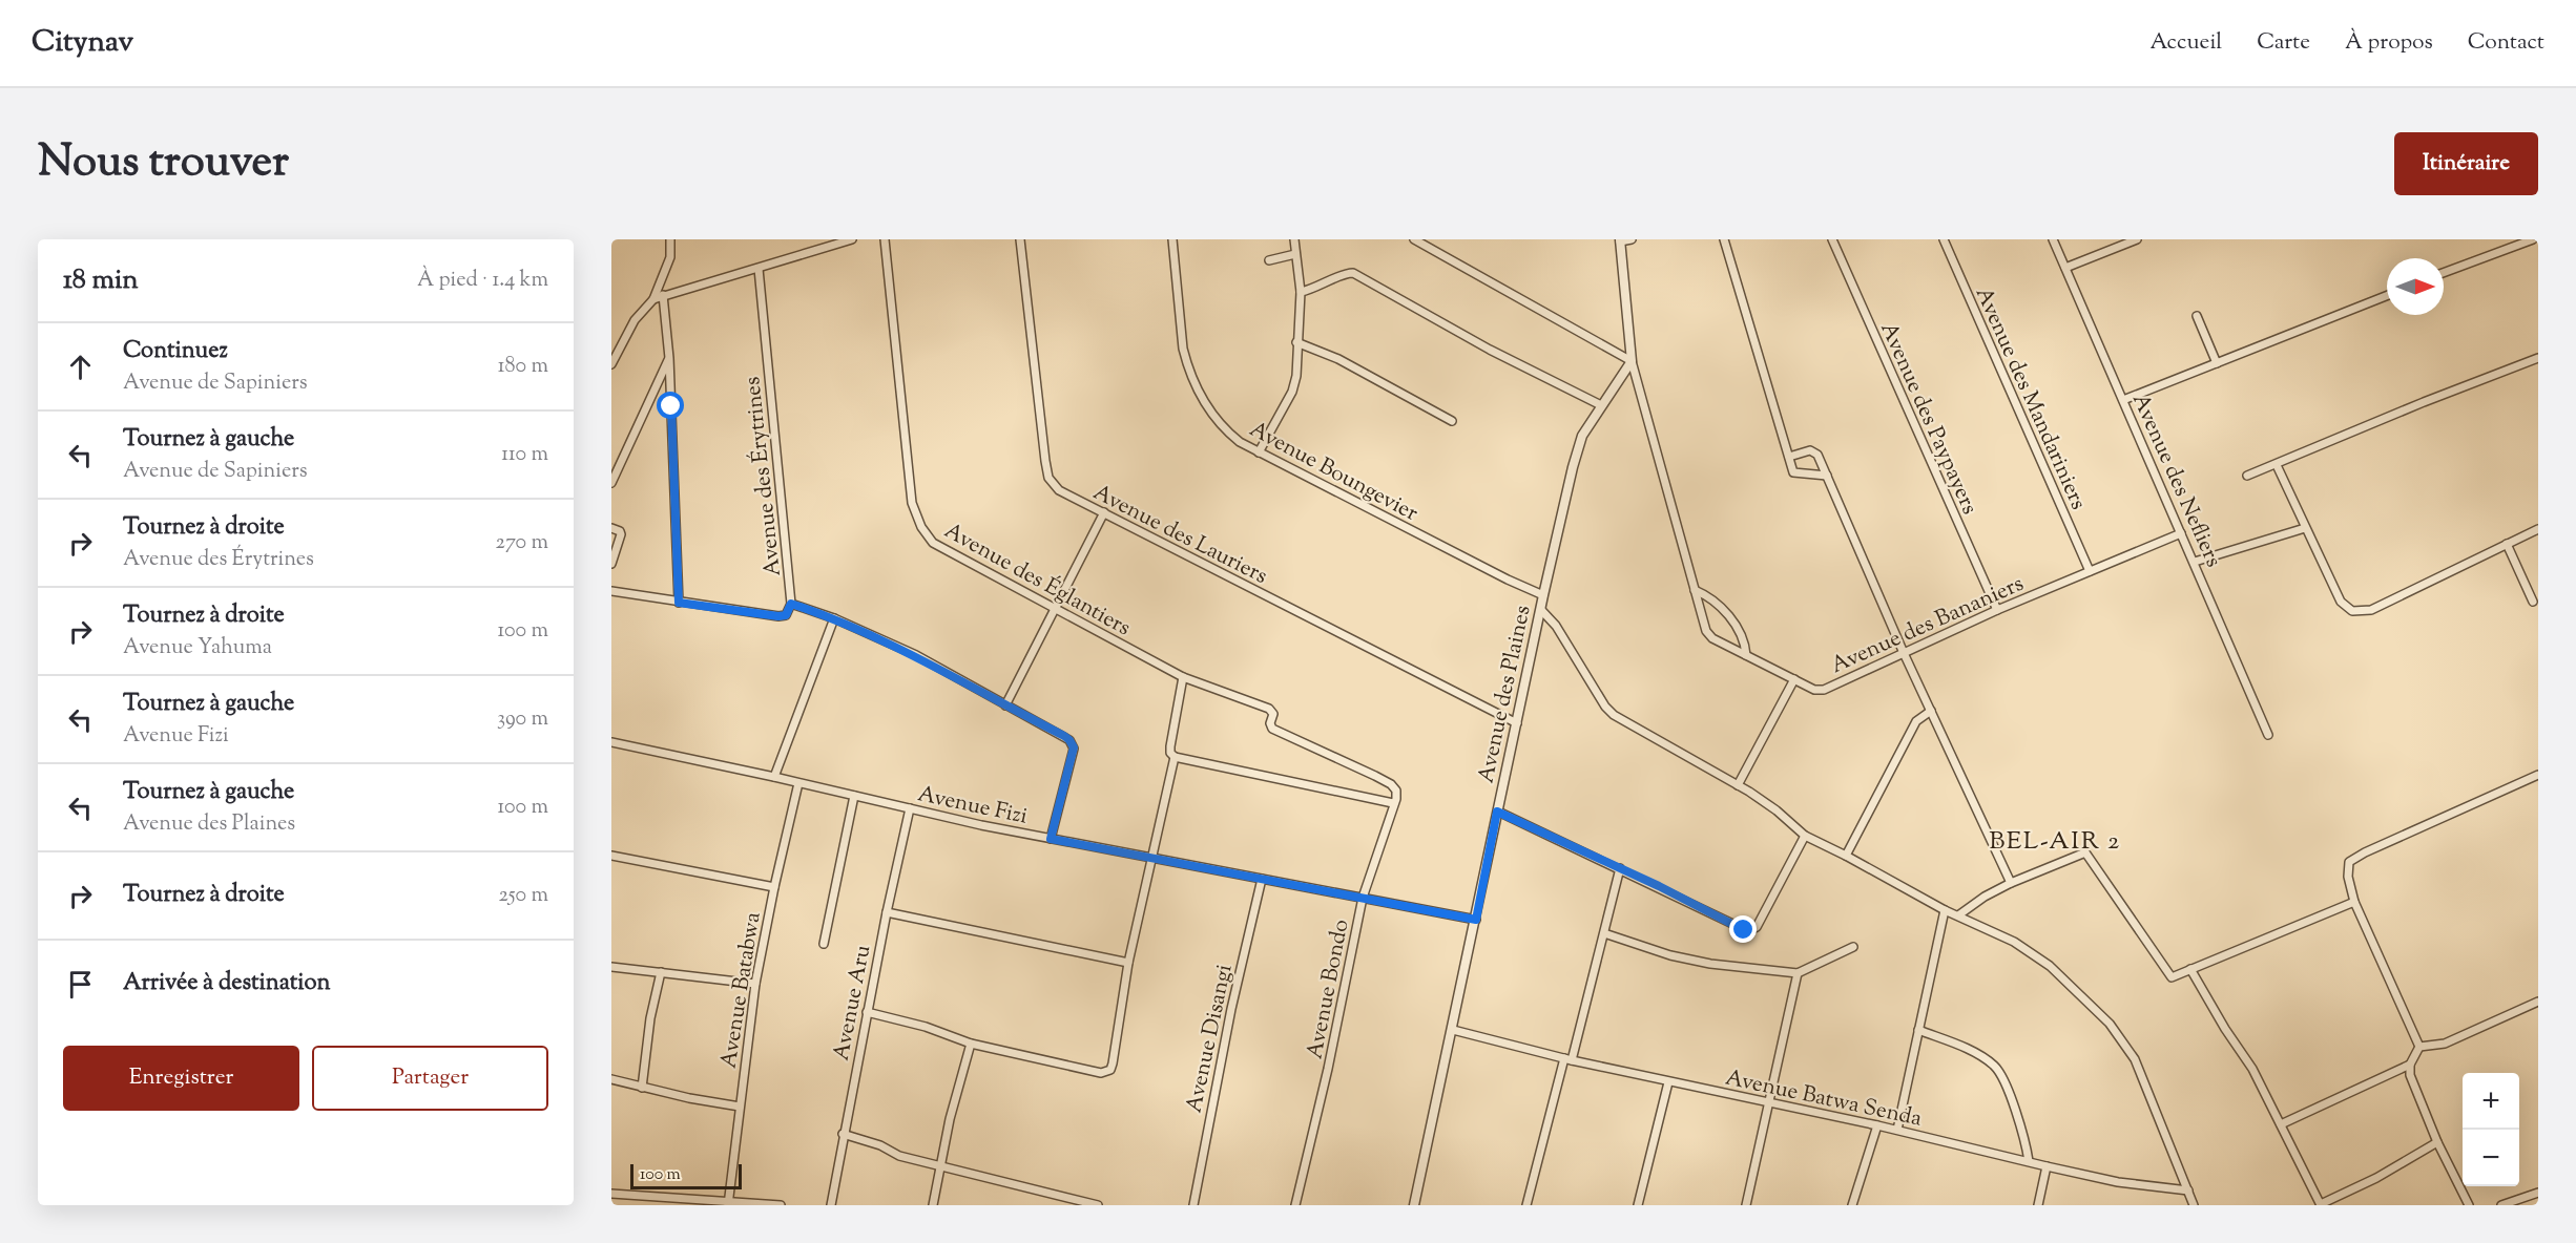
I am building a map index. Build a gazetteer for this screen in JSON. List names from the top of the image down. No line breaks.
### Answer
{"streets":{"street":["Avenue des Mandariniers","Avenue des Paypayers","Avenue Boungevier","Avenue des Érytrines","Avenue des Nefliers","Avenue des Lauriers","Avenue des Églantiers","Avenue des Bananiers","Avenue des Plaines","Avenue Fizi","Avenue Bondo","Avenue Batabwa","Avenue Aru","Avenue Disangi","Avenue Batwa Senda"]},"crossings":[["Avenue des Mandariniers","Avenue des Bananiers"],["Avenue des Paypayers","Avenue des Bananiers"],["Avenue Boungevier","Avenue des Plaines"],["Avenue des Érytrines","Avenue Fizi"],["Avenue des Nefliers","Avenue des Bananiers"],["Avenue des Lauriers","Avenue des Plaines"],["Avenue des Églantiers","Avenue Bondo"],["Avenue des Bananiers","Avenue des Plaines"],["Avenue des Plaines","Avenue Fizi"],["Avenue des Plaines","Avenue Batwa Senda"],["Avenue Fizi","Avenue Bondo"],["Avenue Fizi","Avenue Batabwa"],["Avenue Fizi","Avenue Aru"],["Avenue Fizi","Avenue Disangi"]],"districts":["BEL-AIR 2"],"scale_bar":"100 m","north":"right","page":{"header":"Citynav","nav":["Accueil","Carte","À propos","Contact"],"title":"Nous trouver","buttons":["Itinéraire",["Enregistrer","Partager"]],"heading":["18 min","À pied · 1.4 km"],"list":[["Continuez","Avenue de Sapiniers","180 m"],["Tournez à gauche","Avenue de Sapiniers","110 m"],["Tournez à droite","Avenue des Érytrines","270 m"],["Tournez à droite","Avenue Yahuma","100 m"],["Tournez à gauche","Avenue Fizi","390 m"],["Tournez à gauche","Avenue des Plaines","100 m"],["Tournez à droite","250 m"],"Arrivée à destination"],"map_buttons":["+","−"],"scale":"100 m"}}
